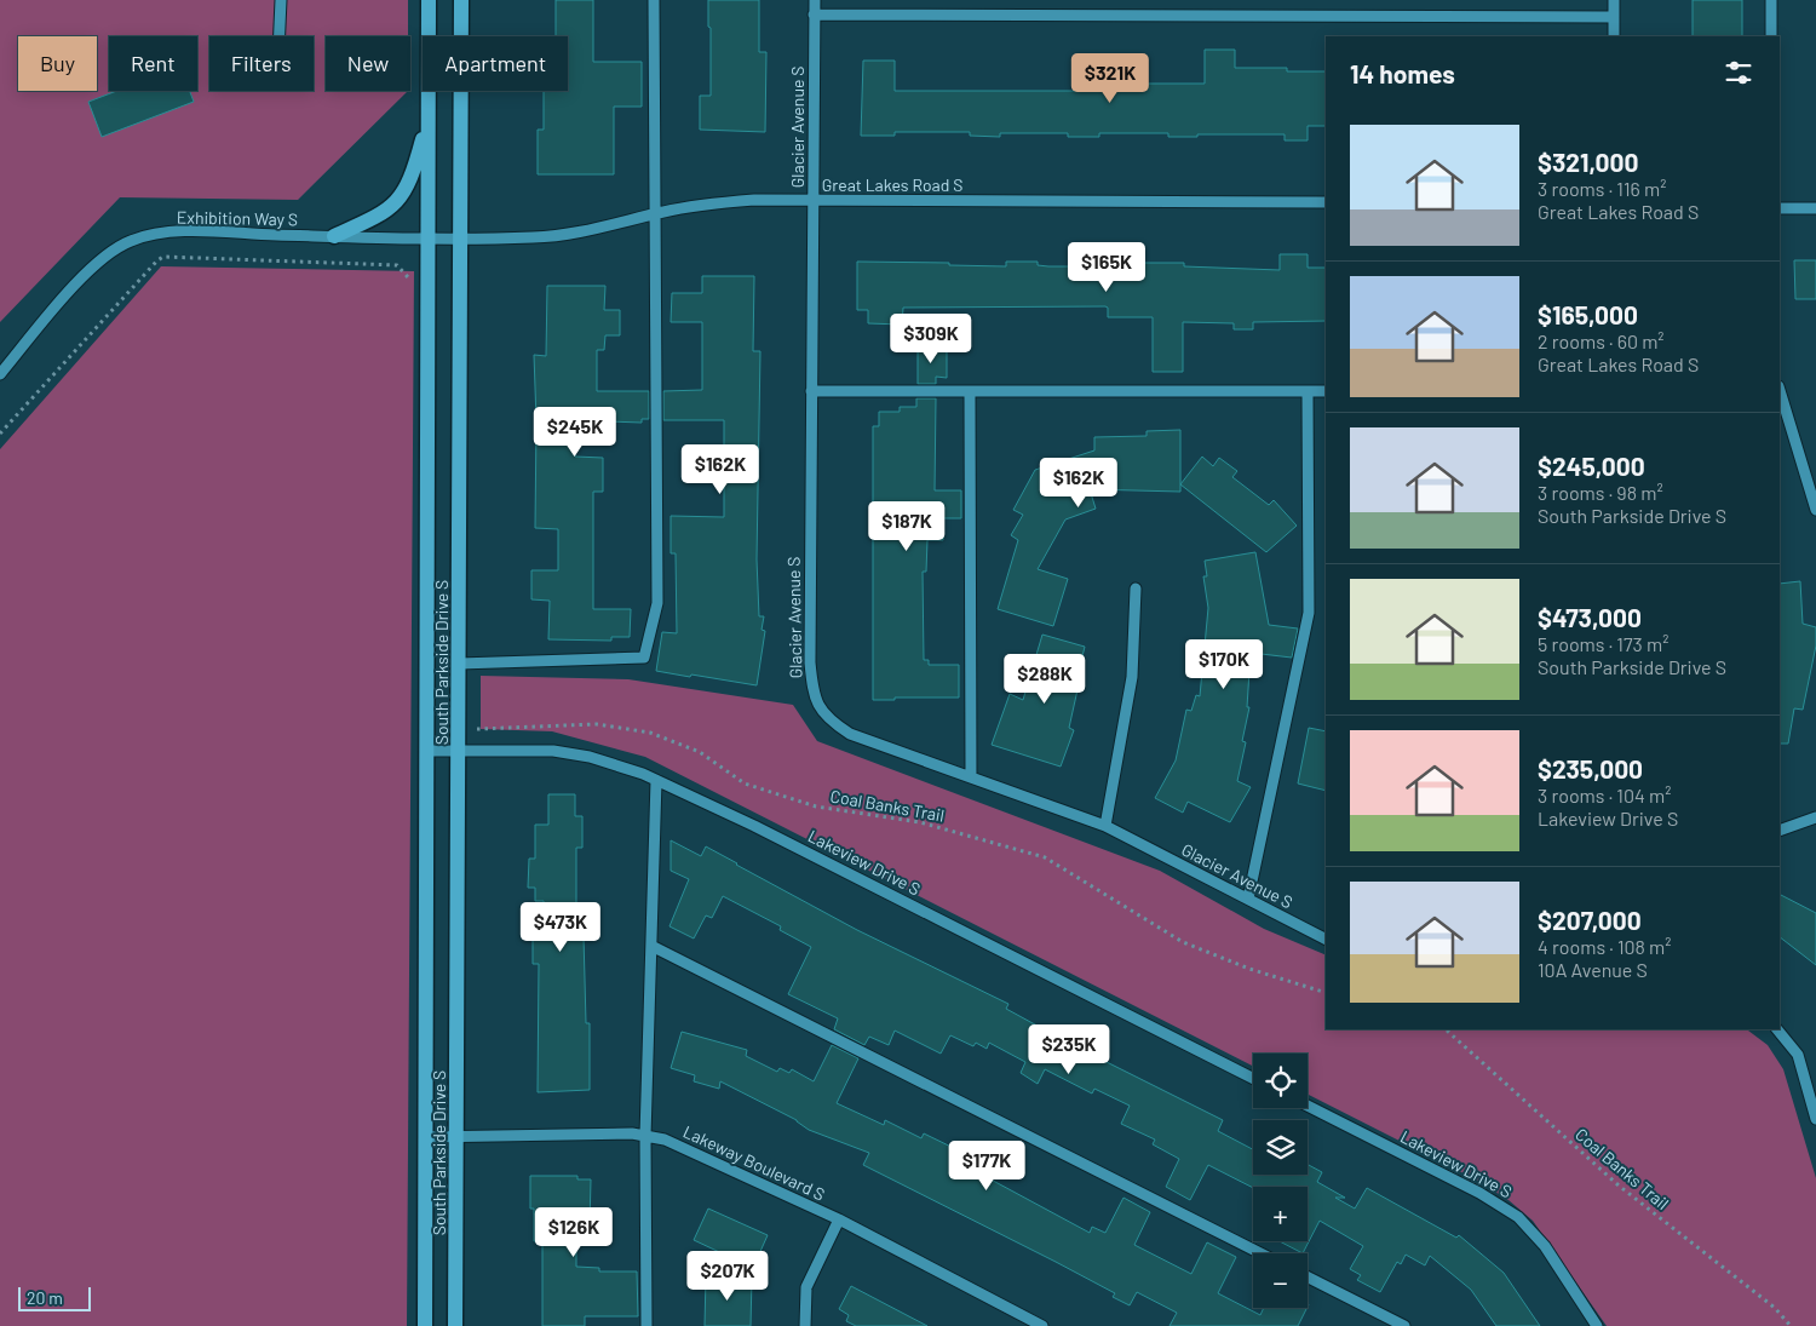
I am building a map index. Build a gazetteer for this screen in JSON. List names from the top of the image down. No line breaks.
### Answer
{"streets":{"main road":["South Parkside Drive S"],"street":["Glacier Avenue S","Great Lakes Road S","Exhibition Way S","Lakeview Drive S","Lakeway Boulevard S"],"path":["Coal Banks Trail"]},"crossings":[["Glacier Avenue S","Great Lakes Road S"],["Great Lakes Road S","Exhibition Way S"],["Great Lakes Road S","South Parkside Drive S"],["Exhibition Way S","South Parkside Drive S"],["South Parkside Drive S","Coal Banks Trail"],["South Parkside Drive S","Lakeview Drive S"],["South Parkside Drive S","Lakeway Boulevard S"]],"scale_bar":"20 m","page":{"chip":["Buy","Rent","Filters","New","Apartment"],"heading":"14 homes","price":["$321K","$165K","$309K","$245K","$162K","$162K","$187K","$170K","$288K","$473K","$235K","$177K","$126K","$207K"],"list":[{"name":"$321,000","note":"3 rooms · 116 m² · Great Lakes Road S"},{"name":"$165,000","note":"2 rooms · 60 m² · Great Lakes Road S"},{"name":"$245,000","note":"3 rooms · 98 m² · South Parkside Drive S"},{"name":"$473,000","note":"5 rooms · 173 m² · South Parkside Drive S"},{"name":"$235,000","note":"3 rooms · 104 m² · Lakeview Drive S"},{"name":"$207,000","note":"4 rooms · 108 m² · 10A Avenue S"}],"map_buttons":["+","−"],"scale":"20 m"}}
